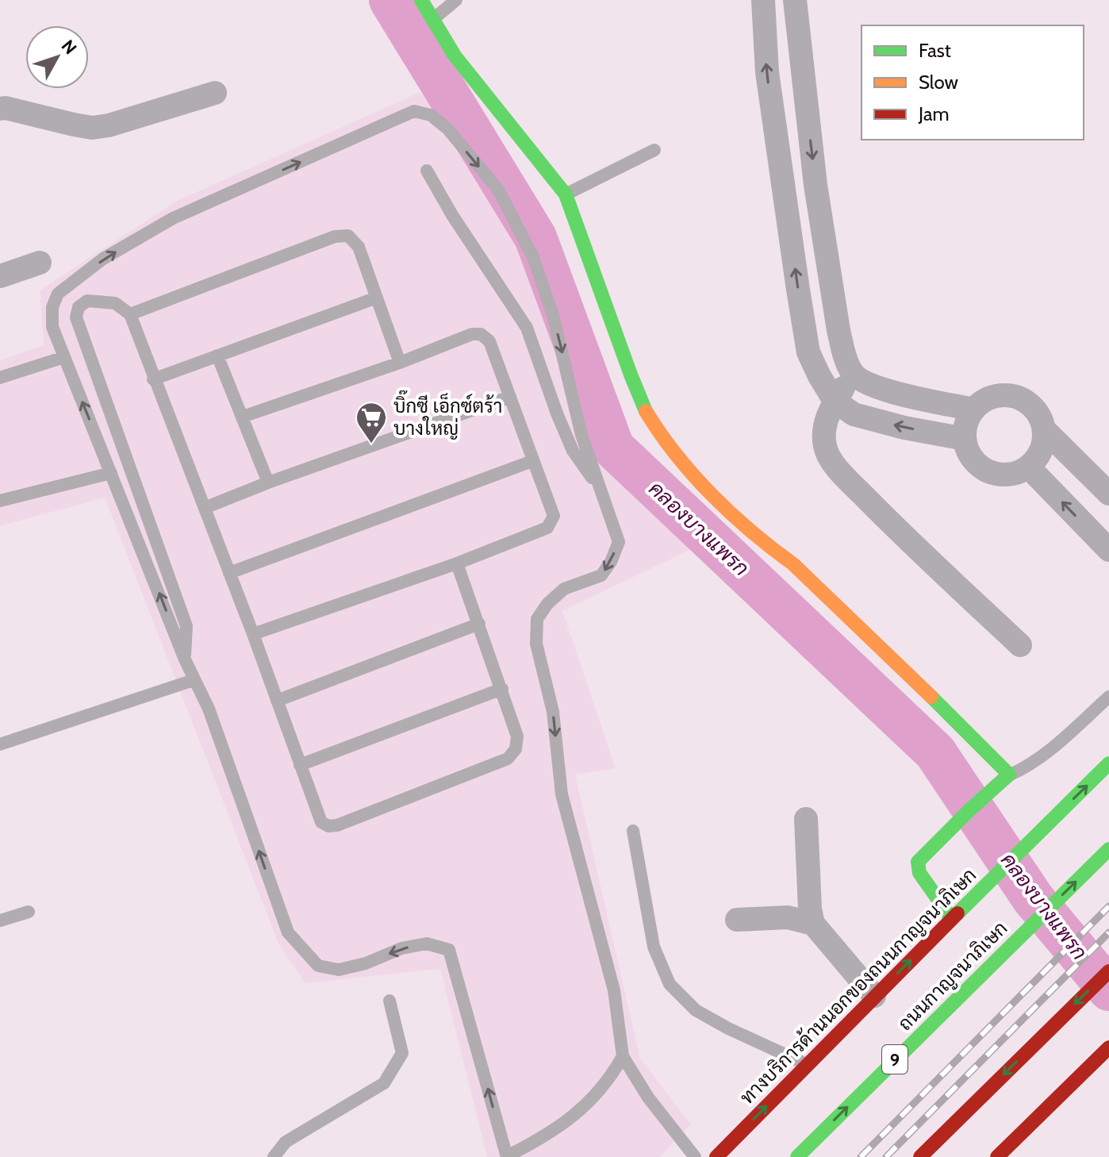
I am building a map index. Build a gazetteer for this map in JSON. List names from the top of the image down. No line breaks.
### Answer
{"streets":{"main road":["ถนนกาญจนาภิเษก","ทางบริการด้านนอกของถนนกาญจนาภิเษก","9"]},"one_way":["ทางบริการด้านนอกของถนนกาญจนาภิเษก"],"water":["คลองบางแพรก"],"places":{"supermarket":["บิ๊กซี เอ็กซ์ตร้า บางใหญ่"]},"legend":["Fast","Slow","Jam"],"north":"top right"}
